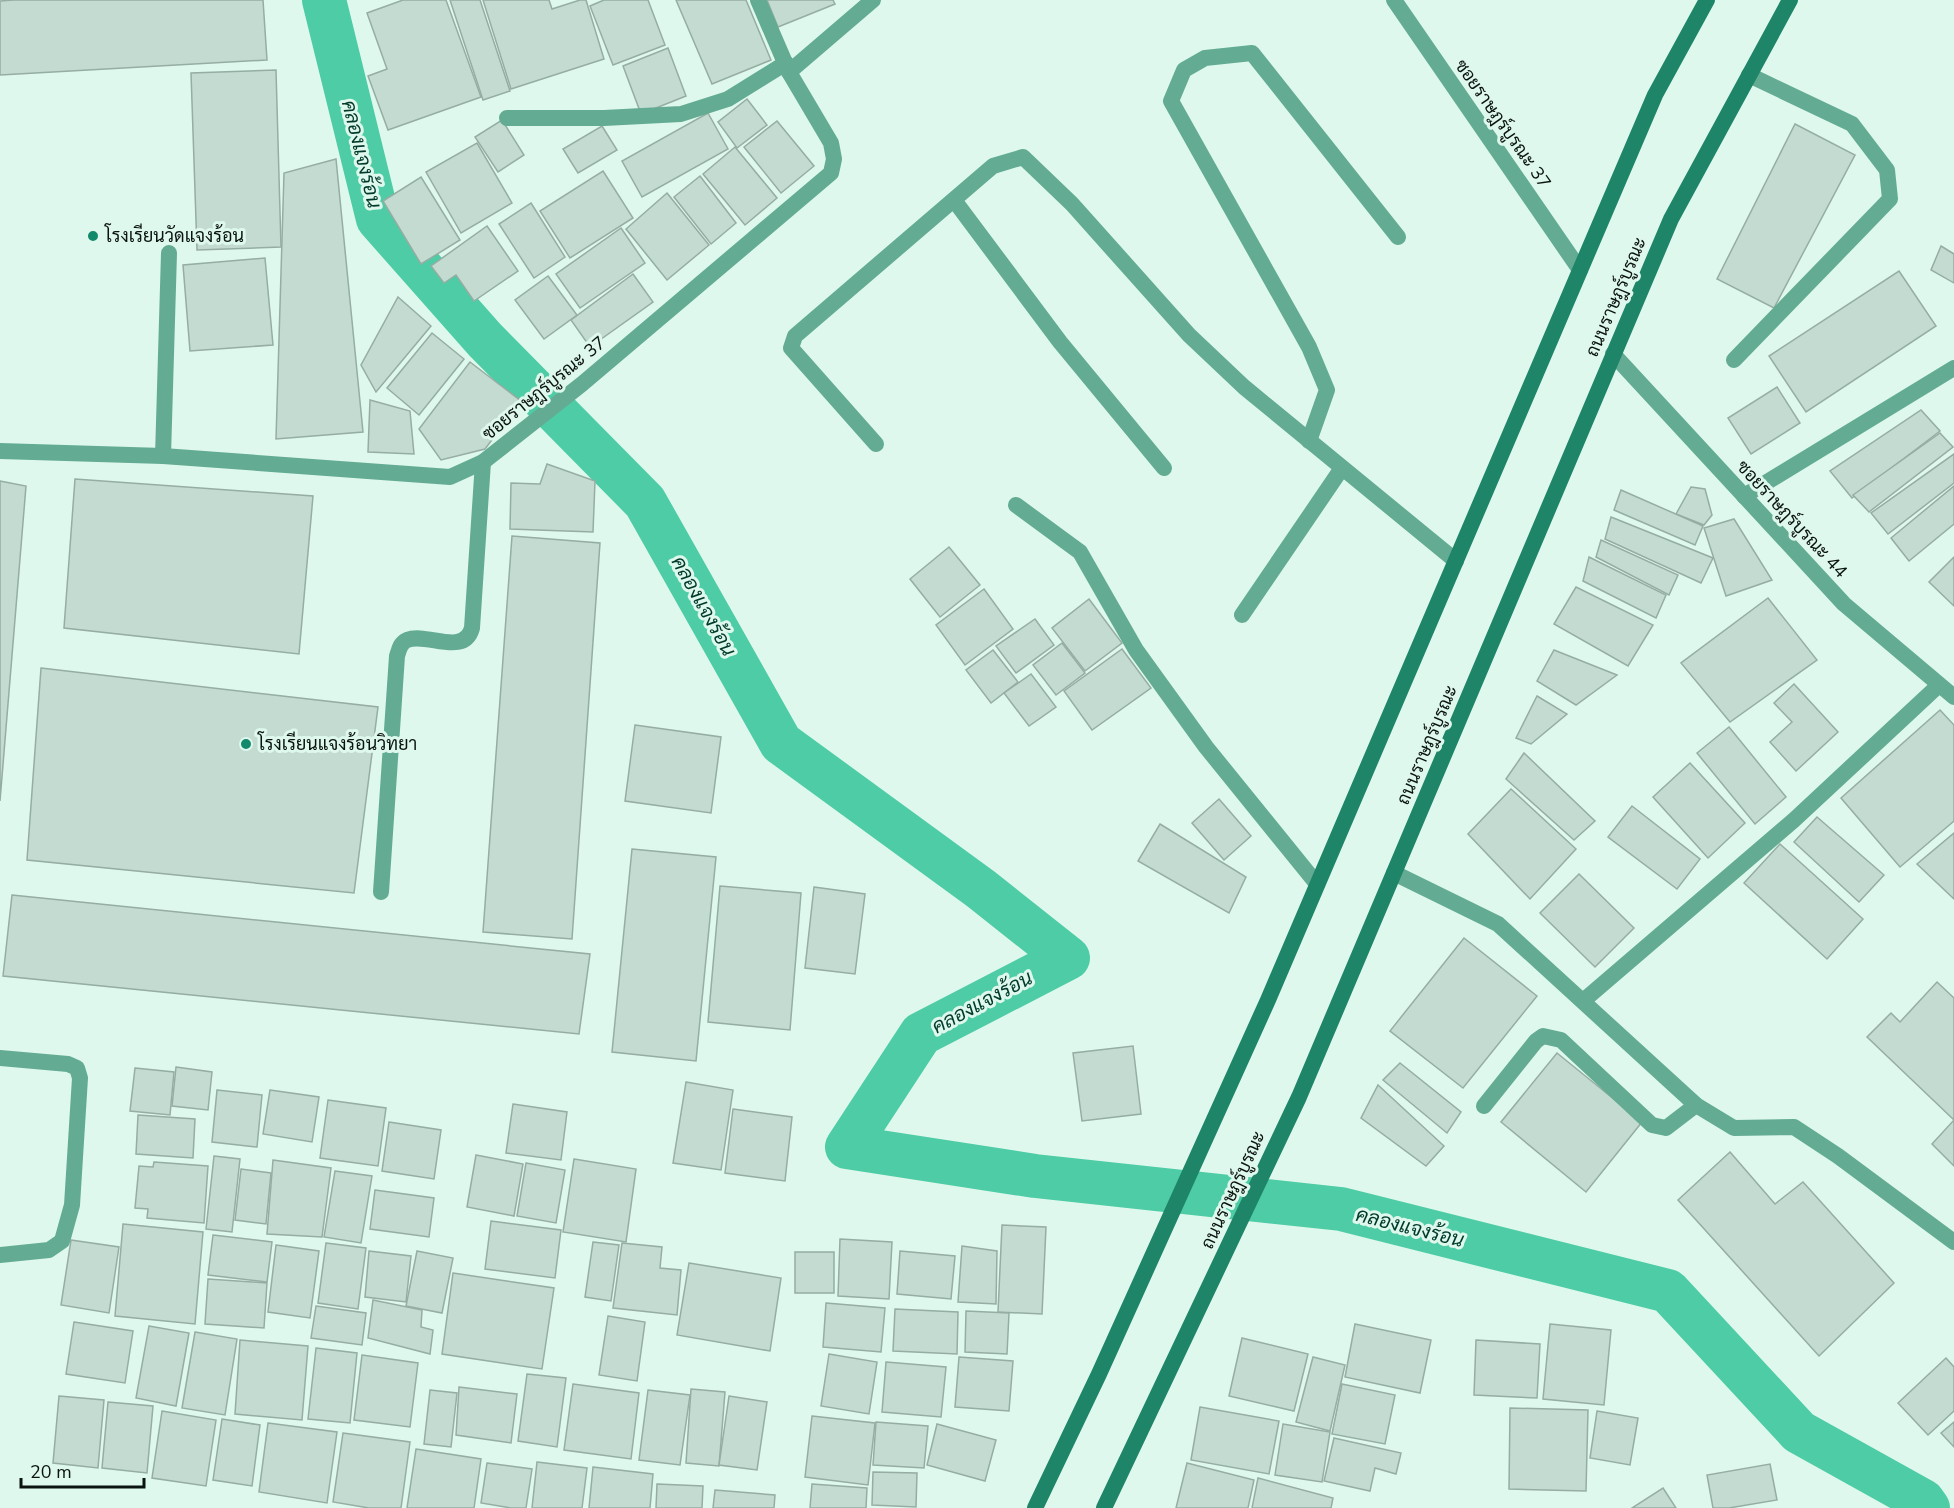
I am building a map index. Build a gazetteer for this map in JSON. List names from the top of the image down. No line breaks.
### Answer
{"streets":{"main road":["ถนนราษฎร์บูรณะ"],"street":["ซอยราษฎร์บูรณะ 37","ซอยราษฎร์บูรณะ 44"]},"crossings":[["ถนนราษฎร์บูรณะ","ซอยราษฎร์บูรณะ 44"]],"water":["คลองแจงร้อน"],"places":["โรงเรียนวัดแจงร้อน","โรงเรียนแจงร้อนวิทยา"],"scale_bar":"20 m"}
